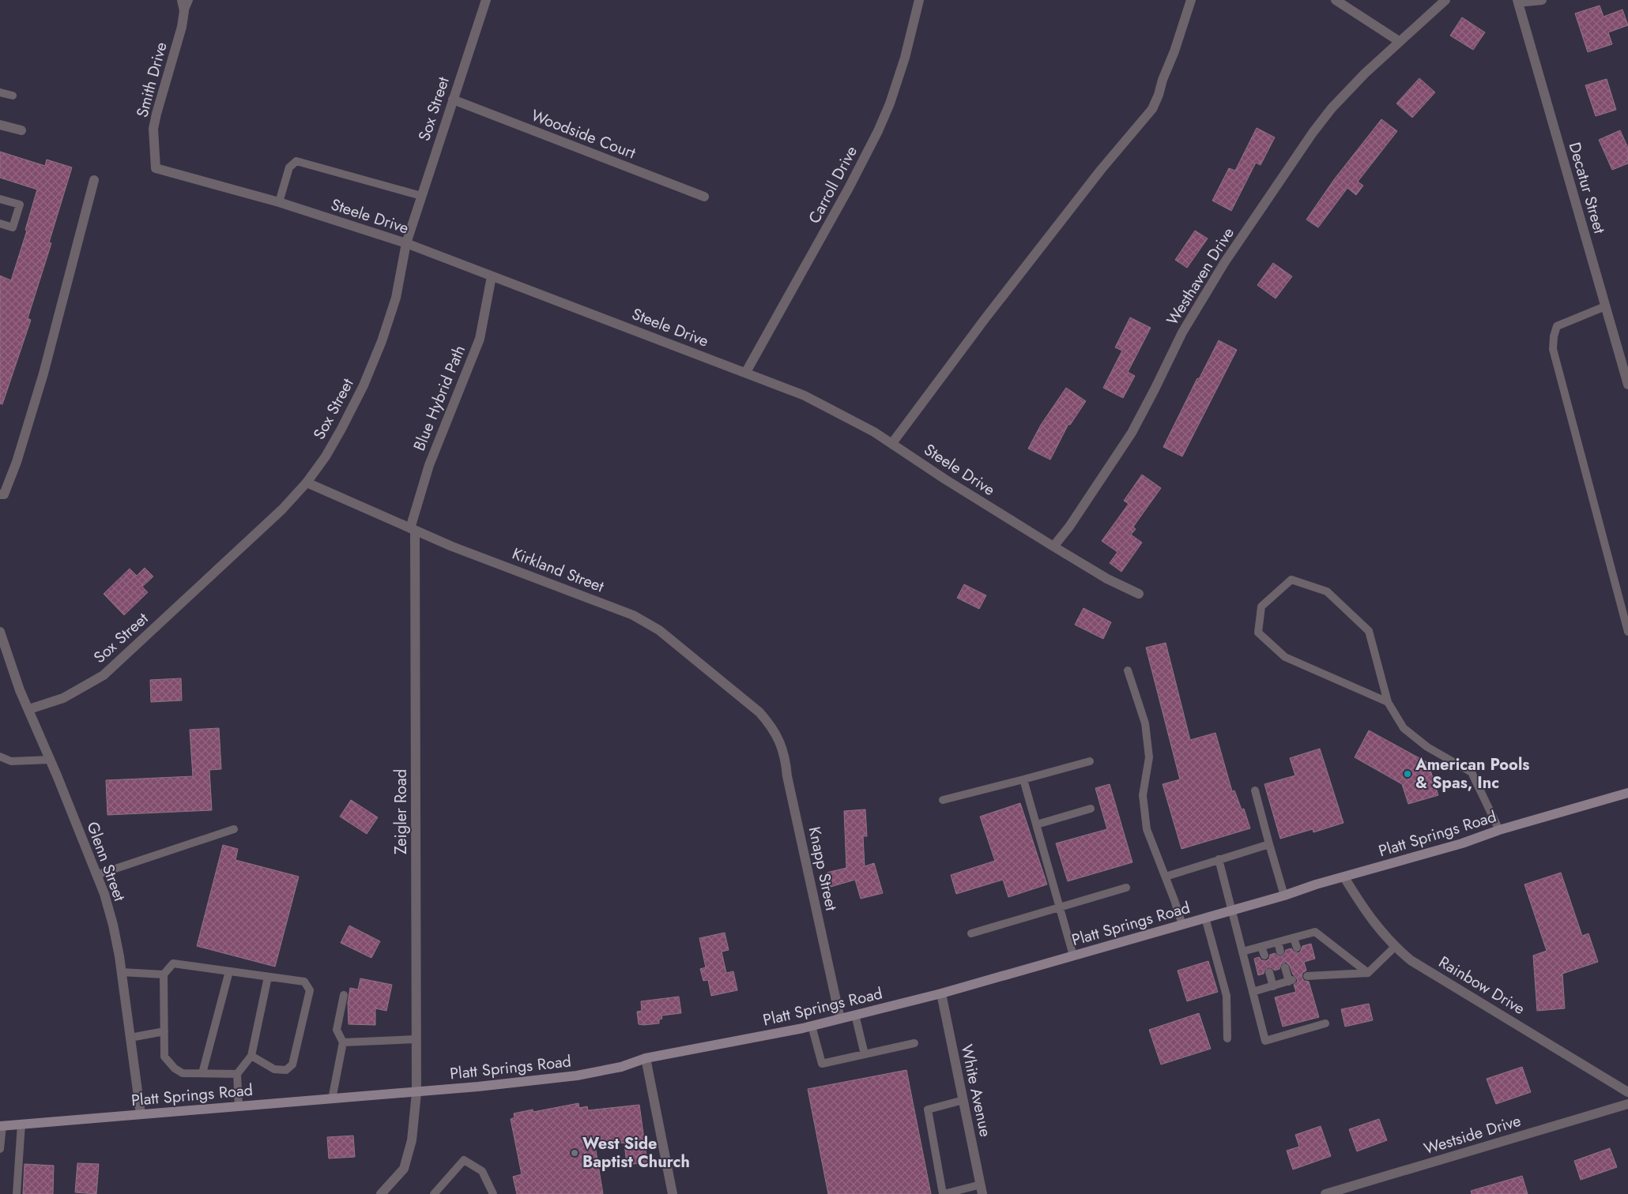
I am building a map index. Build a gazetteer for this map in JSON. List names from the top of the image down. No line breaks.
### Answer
{"streets":{"main road":["Platt Springs Road"],"street":["Smith Drive","Sox Street","Woodside Court","Carroll Drive","Decatur Street","Steele Drive","Westhaven Drive","Blue Hybrid Path","Kirkland Street","Zeigler Road","Glenn Street","Knapp Street","Rainbow Drive","White Avenue","Westside Drive"]},"crossings":[["Smith Drive","Steele Drive"],["Sox Street","Woodside Court"],["Sox Street","Steele Drive"],["Sox Street","Kirkland Street"],["Sox Street","Glenn Street"],["Carroll Drive","Steele Drive"],["Steele Drive","Westhaven Drive"],["Steele Drive","Blue Hybrid Path"],["Blue Hybrid Path","Kirkland Street"],["Blue Hybrid Path","Zeigler Road"],["Kirkland Street","Zeigler Road"],["Kirkland Street","Knapp Street"],["Zeigler Road","Platt Springs Road"],["Platt Springs Road","Glenn Street"],["Platt Springs Road","Knapp Street"],["Platt Springs Road","Rainbow Drive"],["Platt Springs Road","White Avenue"]],"places":["American Pools & Spas, Inc","West Side Baptist Church"]}
